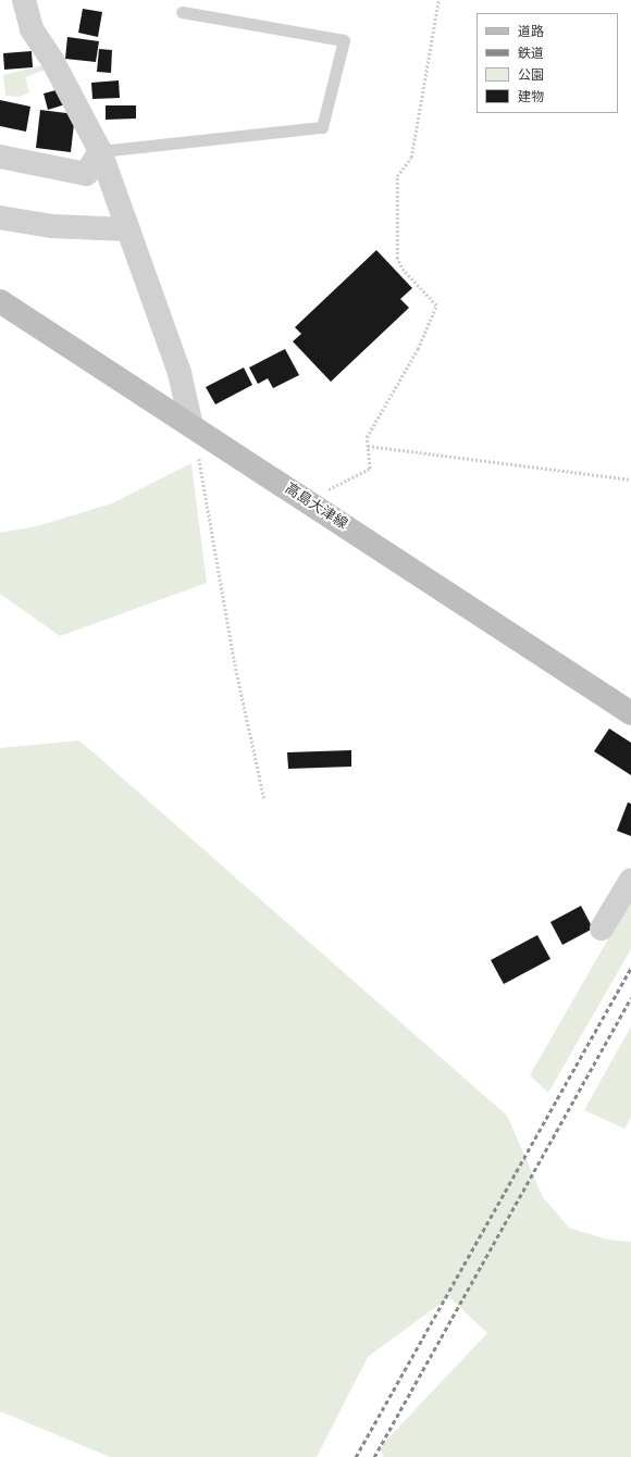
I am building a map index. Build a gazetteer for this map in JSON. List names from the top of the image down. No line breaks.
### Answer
{"streets":{"main road":["高島大津線"]},"legend":["道路","鉄道","公園","建物"]}
